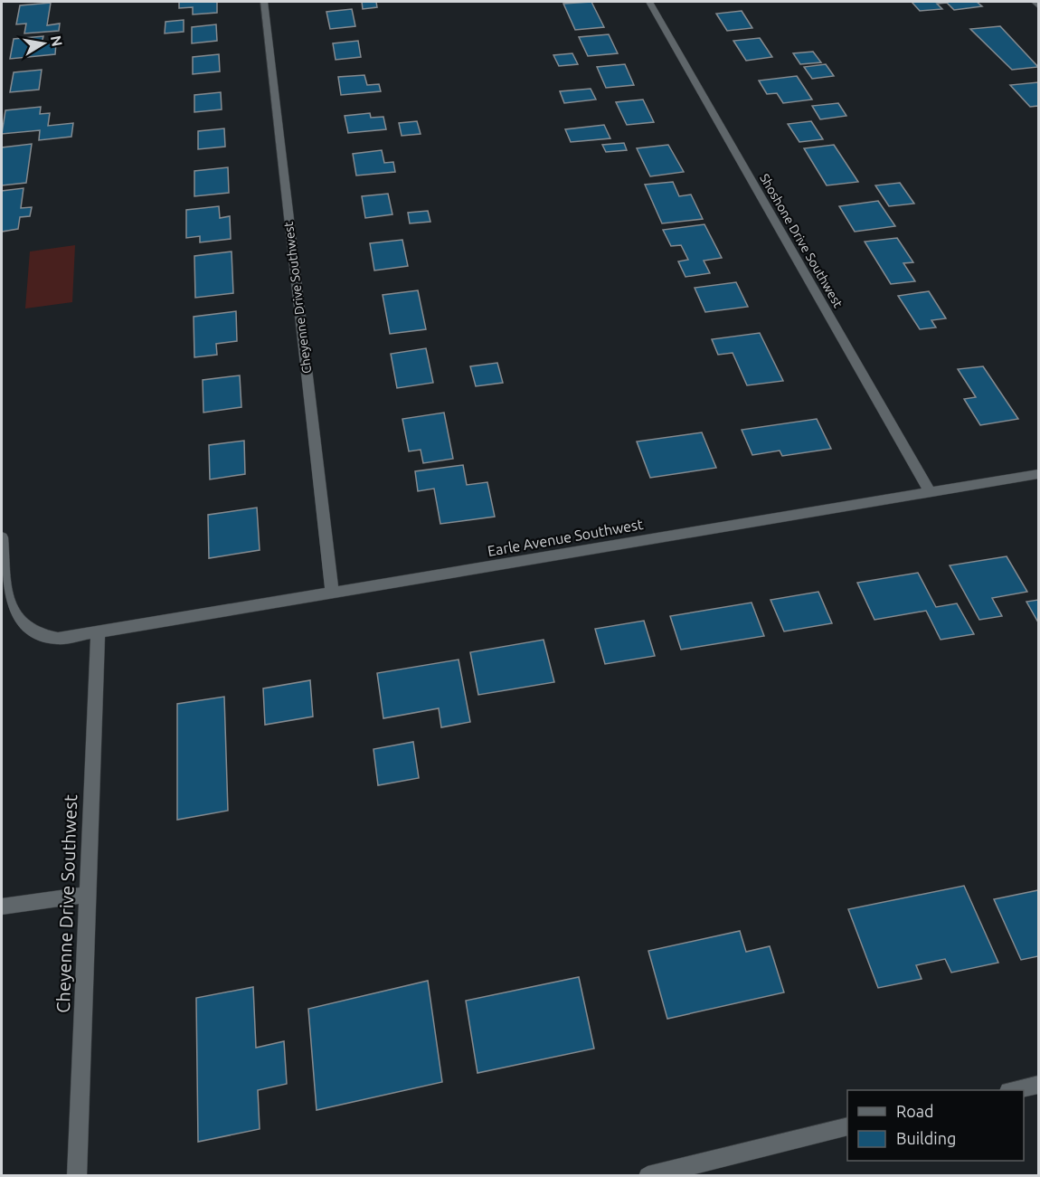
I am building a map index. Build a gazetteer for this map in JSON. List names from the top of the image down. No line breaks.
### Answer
{"streets":{"street":["Shoshone Drive Southwest","Cheyenne Drive Southwest","Earle Avenue Southwest"]},"crossings":[["Shoshone Drive Southwest","Earle Avenue Southwest"],["Cheyenne Drive Southwest","Earle Avenue Southwest"]],"legend":["Road","Building"],"north":"right"}
